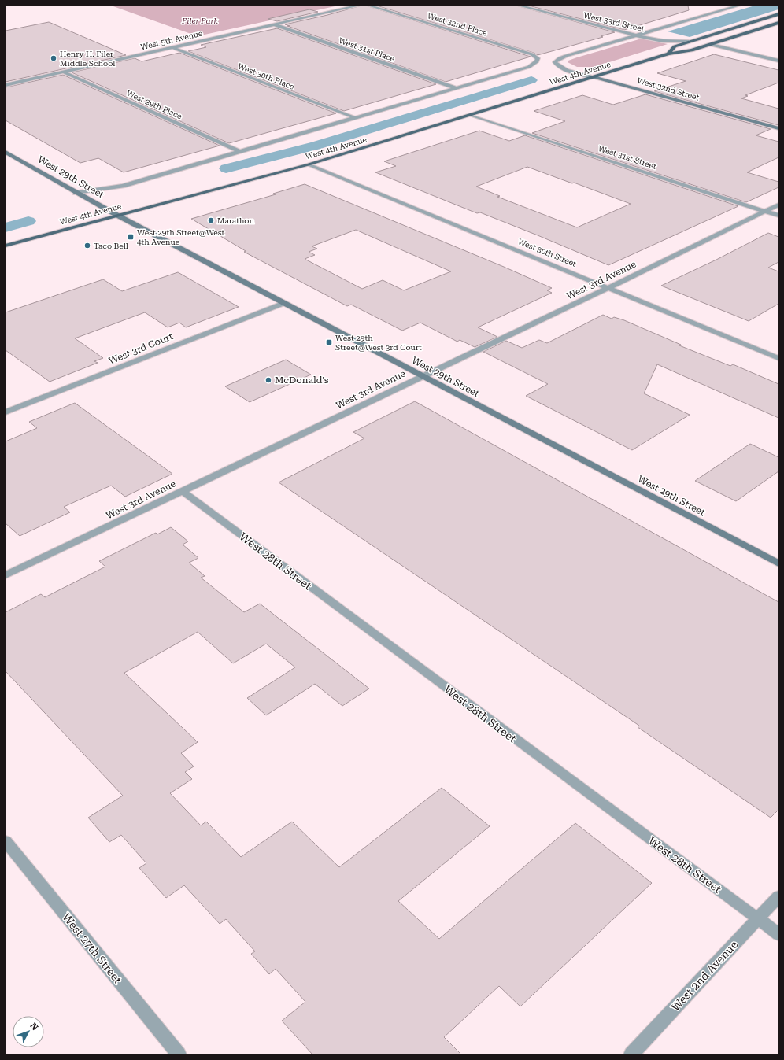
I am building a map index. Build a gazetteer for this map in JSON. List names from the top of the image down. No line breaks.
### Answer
{"streets":{"main road":["West 4th Avenue"],"street":["West 33rd Street","West 32nd Place","West 5th Avenue","West 31st Place","West 30th Place","West 32nd Street","West 29th Place","West 31st Street","West 29th Street","West 30th Street","West 3rd Avenue","West 3rd Court","West 28th Street","West 27th Street","West 2nd Avenue"]},"crossings":[["West 33rd Street","West 4th Avenue"],["West 32nd Place","West 31st Place"],["West 5th Avenue","West 31st Place"],["West 5th Avenue","West 30th Place"],["West 5th Avenue","West 29th Place"],["West 4th Avenue","West 32nd Street"],["West 4th Avenue","West 31st Street"],["West 4th Avenue","West 29th Street"],["West 4th Avenue","West 30th Street"],["West 31st Street","West 3rd Avenue"],["West 29th Street","West 3rd Avenue"],["West 29th Street","West 3rd Court"],["West 30th Street","West 3rd Avenue"],["West 3rd Avenue","West 28th Street"],["West 28th Street","West 2nd Avenue"]],"parks":["Filer Park"],"places":{"other":["Henry H. Filer Middle School","Marathon","Taco Bell","McDonald's"],"transit":["West 29th Street@West 4th Avenue","West 29th Street@West 3rd Court"]},"north":"top right"}
